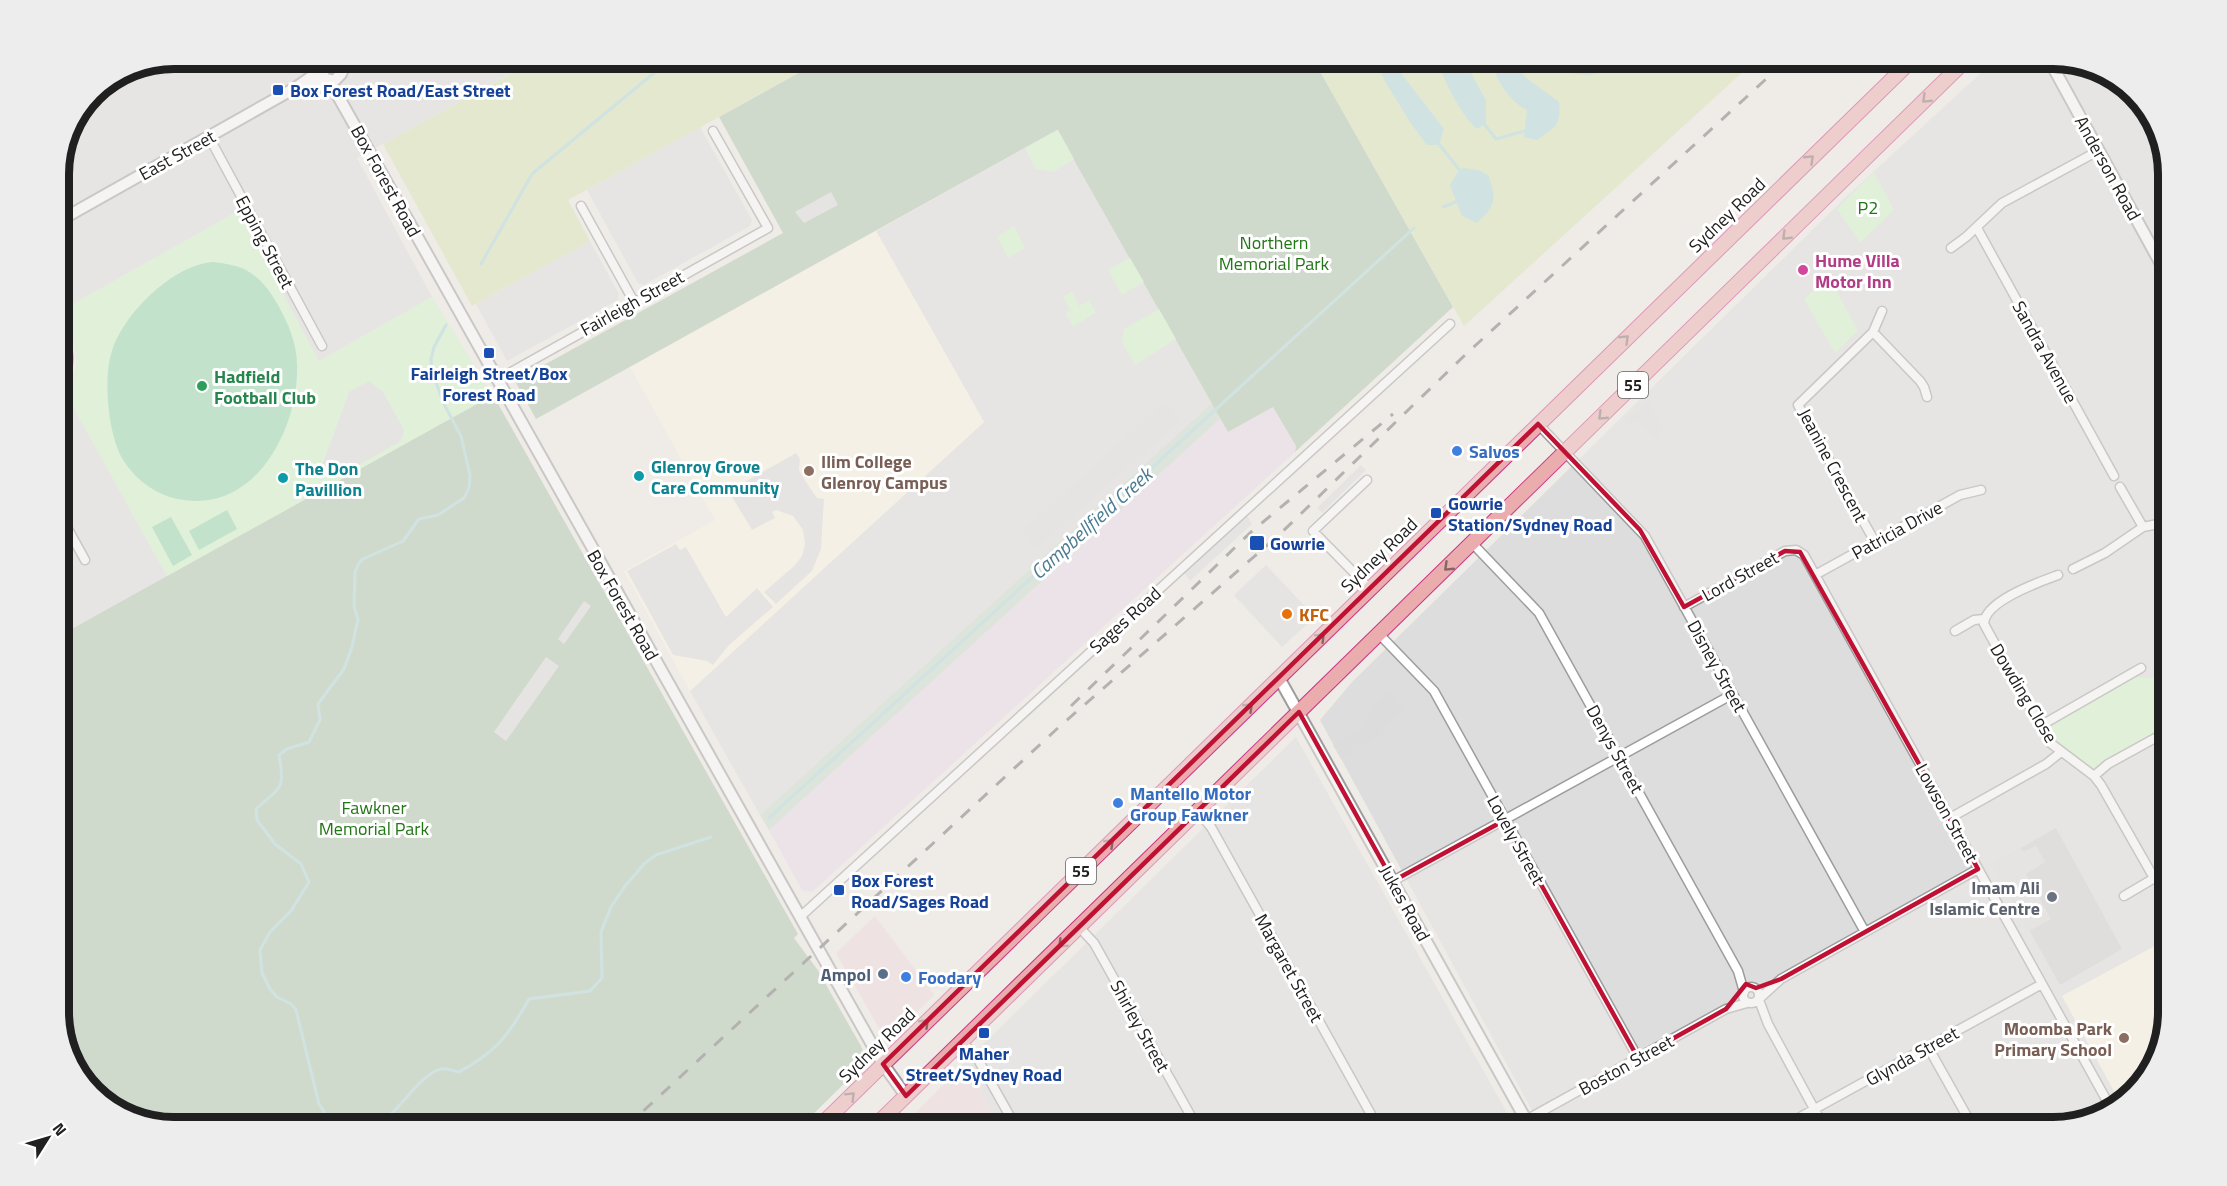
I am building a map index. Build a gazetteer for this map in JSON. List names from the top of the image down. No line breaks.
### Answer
{"streets":{"highway":["Sydney Road","55"],"street":["East Street","Anderson Road","Box Forest Road","Epping Street","Fairleigh Street","Sandra Avenue","Jeanine Crescent","Patricia Drive","Lord Street","Sages Road","Disney Street","Dowding Close","Denys Street","Lowson Street","Lovely Street","Jukes Road","Margaret Street","Shirley Street","Glynda Street","Boston Street"]},"crossings":[["East Street","Epping Street"],["Box Forest Road","Sydney Road"],["Box Forest Road","Fairleigh Street"],["Box Forest Road","55"],["Box Forest Road","Sages Road"],["Sydney Road","Disney Street"],["Sydney Road","Jukes Road"],["55","Disney Street"],["55","Denys Street"],["55","Lovely Street"],["55","Jukes Road"],["55","Margaret Street"],["55","Shirley Street"],["Jeanine Crescent","Patricia Drive"],["Patricia Drive","Lowson Street"],["Lord Street","Disney Street"],["Lord Street","Lowson Street"],["Denys Street","Boston Street"],["Lowson Street","Glynda Street"],["Lovely Street","Boston Street"]],"water":["Campbellfield Creek"],"parks":["P2","Northern Memorial Park","Fawkner Memorial Park"],"places":{"transit":["Box Forest Road/East Street","Fairleigh Street/Box Forest Road","Gowrie Station/Sydney Road","Gowrie","Box Forest Road/Sages Road","Maher Street/Sydney Road"],"other":["Hume Villa Motor Inn","Hadfield Football Club","Salvos","Ilim College Glenroy Campus","Glenroy Grove Care Community","The Don Pavillion","KFC","Mantello Motor Group Fawkner","Imam Ali Islamic Centre","Ampol","Foodary","Moomba Park Primary School"]},"north":"top right"}
